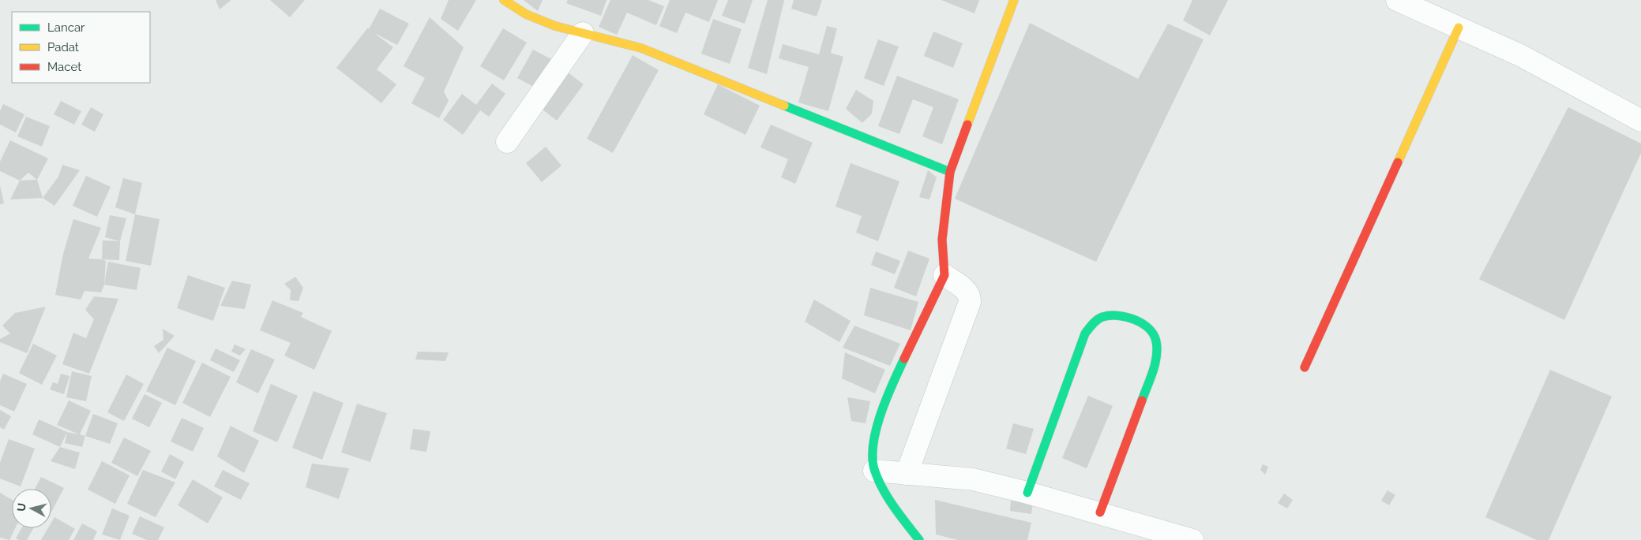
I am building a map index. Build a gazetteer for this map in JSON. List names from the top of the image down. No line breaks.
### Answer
{"legend":["Lancar","Padat","Macet"],"north":"left"}
